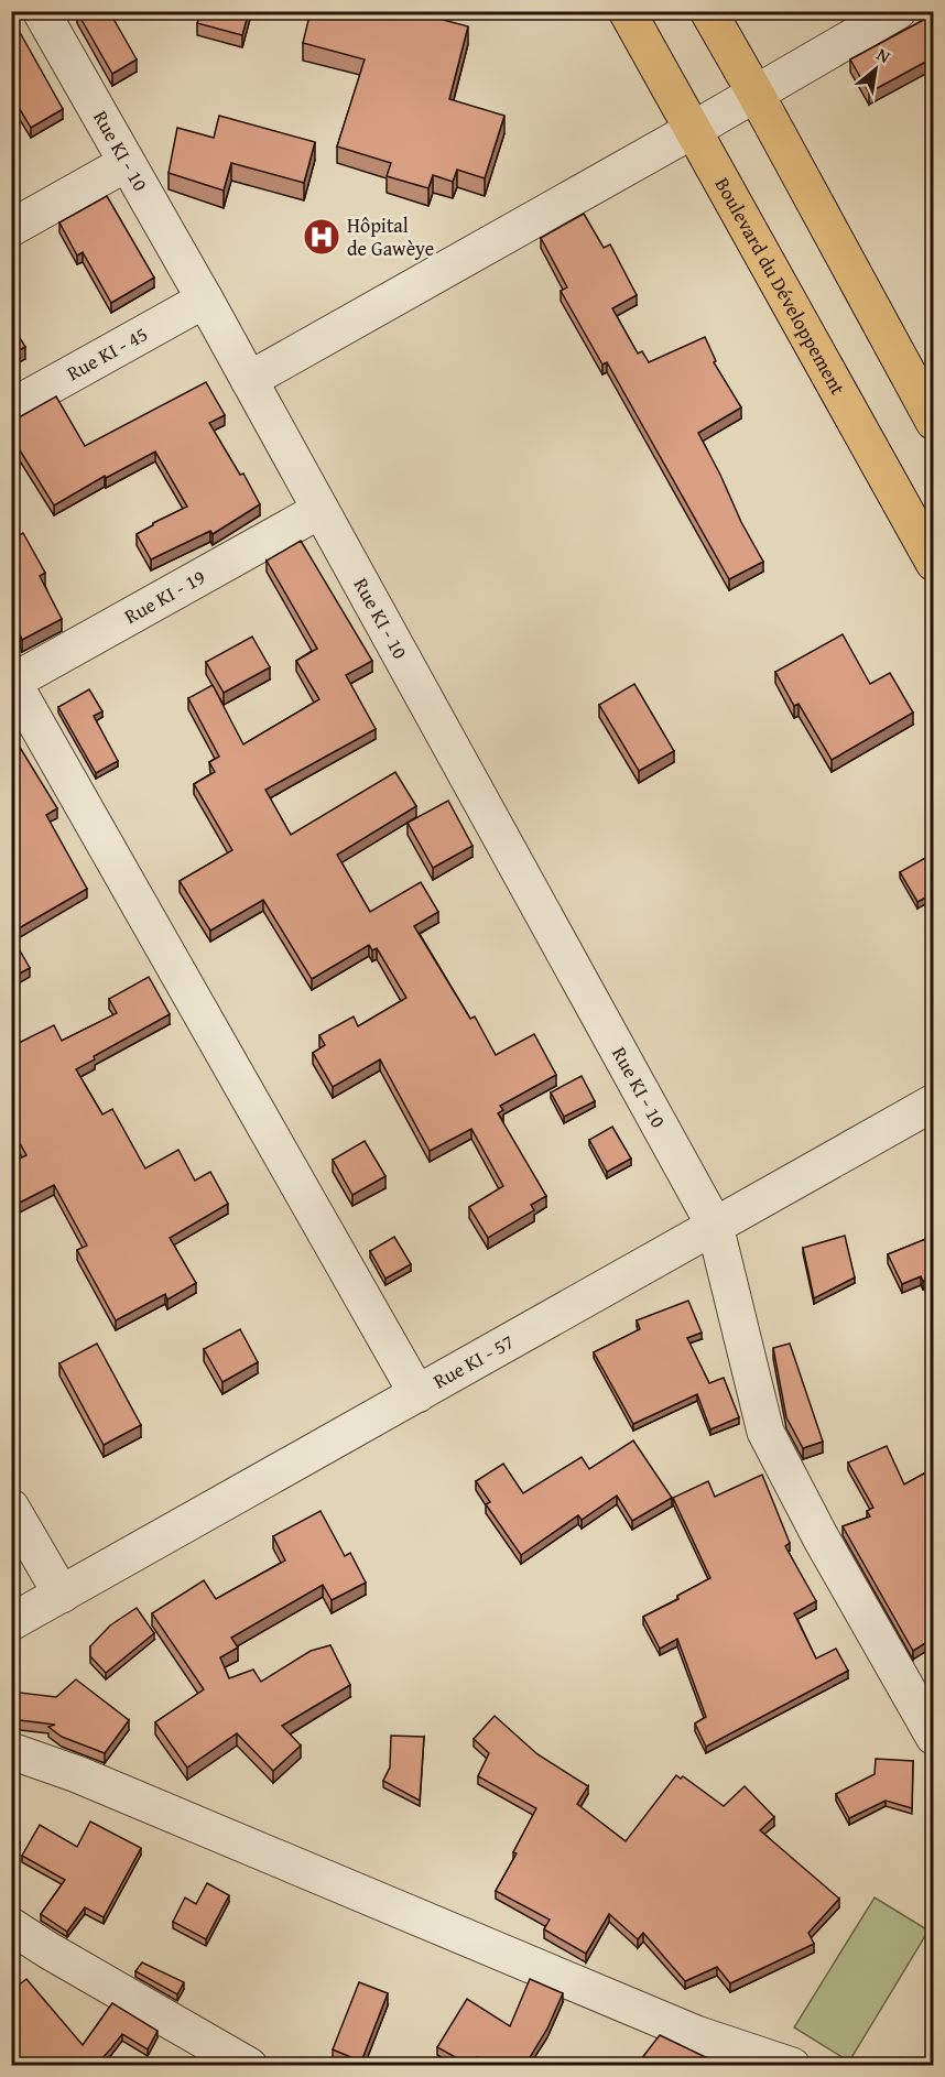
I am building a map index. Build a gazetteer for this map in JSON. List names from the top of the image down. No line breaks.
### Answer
{"streets":{"highway":["Boulevard du Développement"],"street":["Rue KI - 10","Rue KI - 45","Rue KI - 19","Rue KI - 57"]},"crossings":[["Rue KI - 10","Rue KI - 45"],["Rue KI - 10","Rue KI - 19"],["Rue KI - 10","Rue KI - 57"]],"places":{"hospital":["Hôpital de Gawèye"]},"north":"top right"}
